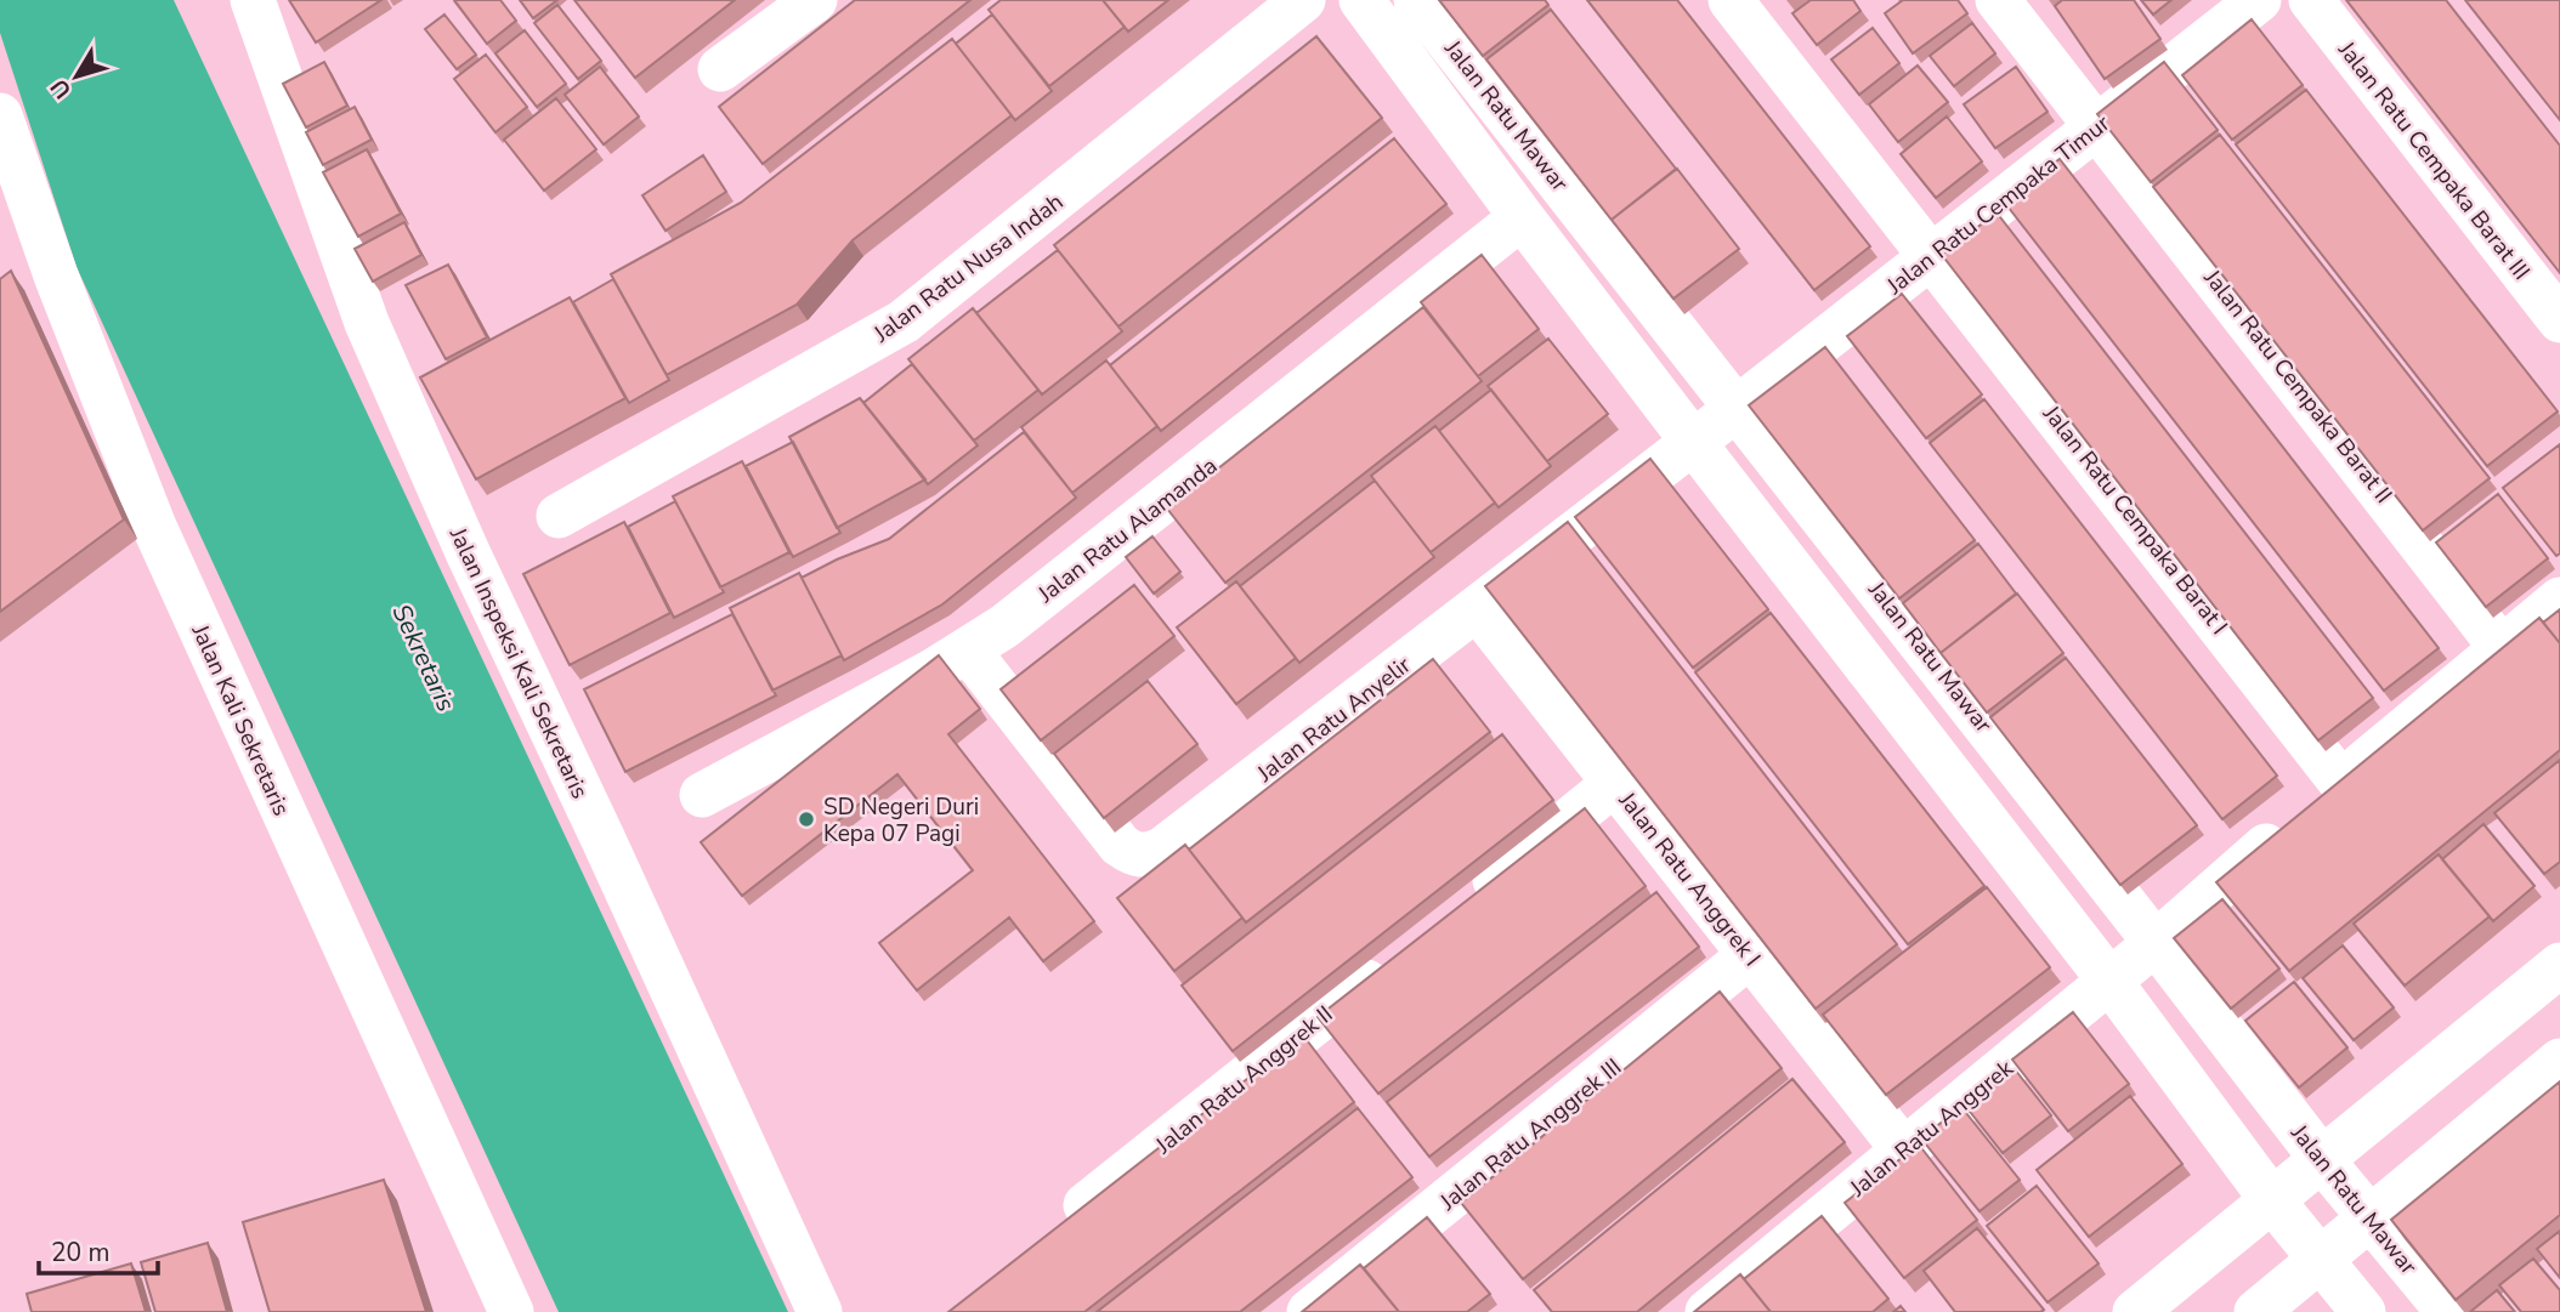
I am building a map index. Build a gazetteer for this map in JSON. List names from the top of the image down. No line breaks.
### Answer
{"streets":{"street":["Jalan Ratu Mawar","Jalan Ratu Cempaka Barat III","Jalan Ratu Cempaka Timur","Jalan Ratu Nusa Indah","Jalan Ratu Cempaka Barat II","Jalan Ratu Cempaka Barat I","Jalan Ratu Alamanda","Jalan Inspeksi Kali Sekretaris","Jalan Ratu Anyelir","Jalan Kali Sekretaris","Jalan Ratu Anggrek I","Jalan Ratu Anggrek II","Jalan Ratu Anggrek","Jalan Ratu Anggrek III"]},"crossings":[["Jalan Ratu Mawar","Jalan Ratu Cempaka Timur"],["Jalan Ratu Mawar","Jalan Ratu Alamanda"],["Jalan Ratu Mawar","Jalan Ratu Anyelir"],["Jalan Ratu Mawar","Jalan Ratu Anggrek"],["Jalan Ratu Cempaka Timur","Jalan Ratu Cempaka Barat II"],["Jalan Ratu Cempaka Timur","Jalan Ratu Cempaka Barat I"],["Jalan Ratu Cempaka Timur","Jalan Ratu Anyelir"],["Jalan Ratu Cempaka Barat II","Jalan Ratu Anggrek"],["Jalan Ratu Cempaka Barat I","Jalan Ratu Anggrek"],["Jalan Ratu Alamanda","Jalan Ratu Anyelir"],["Jalan Ratu Anyelir","Jalan Ratu Anggrek I"],["Jalan Ratu Anggrek I","Jalan Ratu Anggrek"],["Jalan Ratu Anggrek I","Jalan Ratu Anggrek III"]],"water":["Sekretaris"],"places":["SD Negeri Duri Kepa 07 Pagi"],"scale_bar":"20 m","north":"bottom left"}
